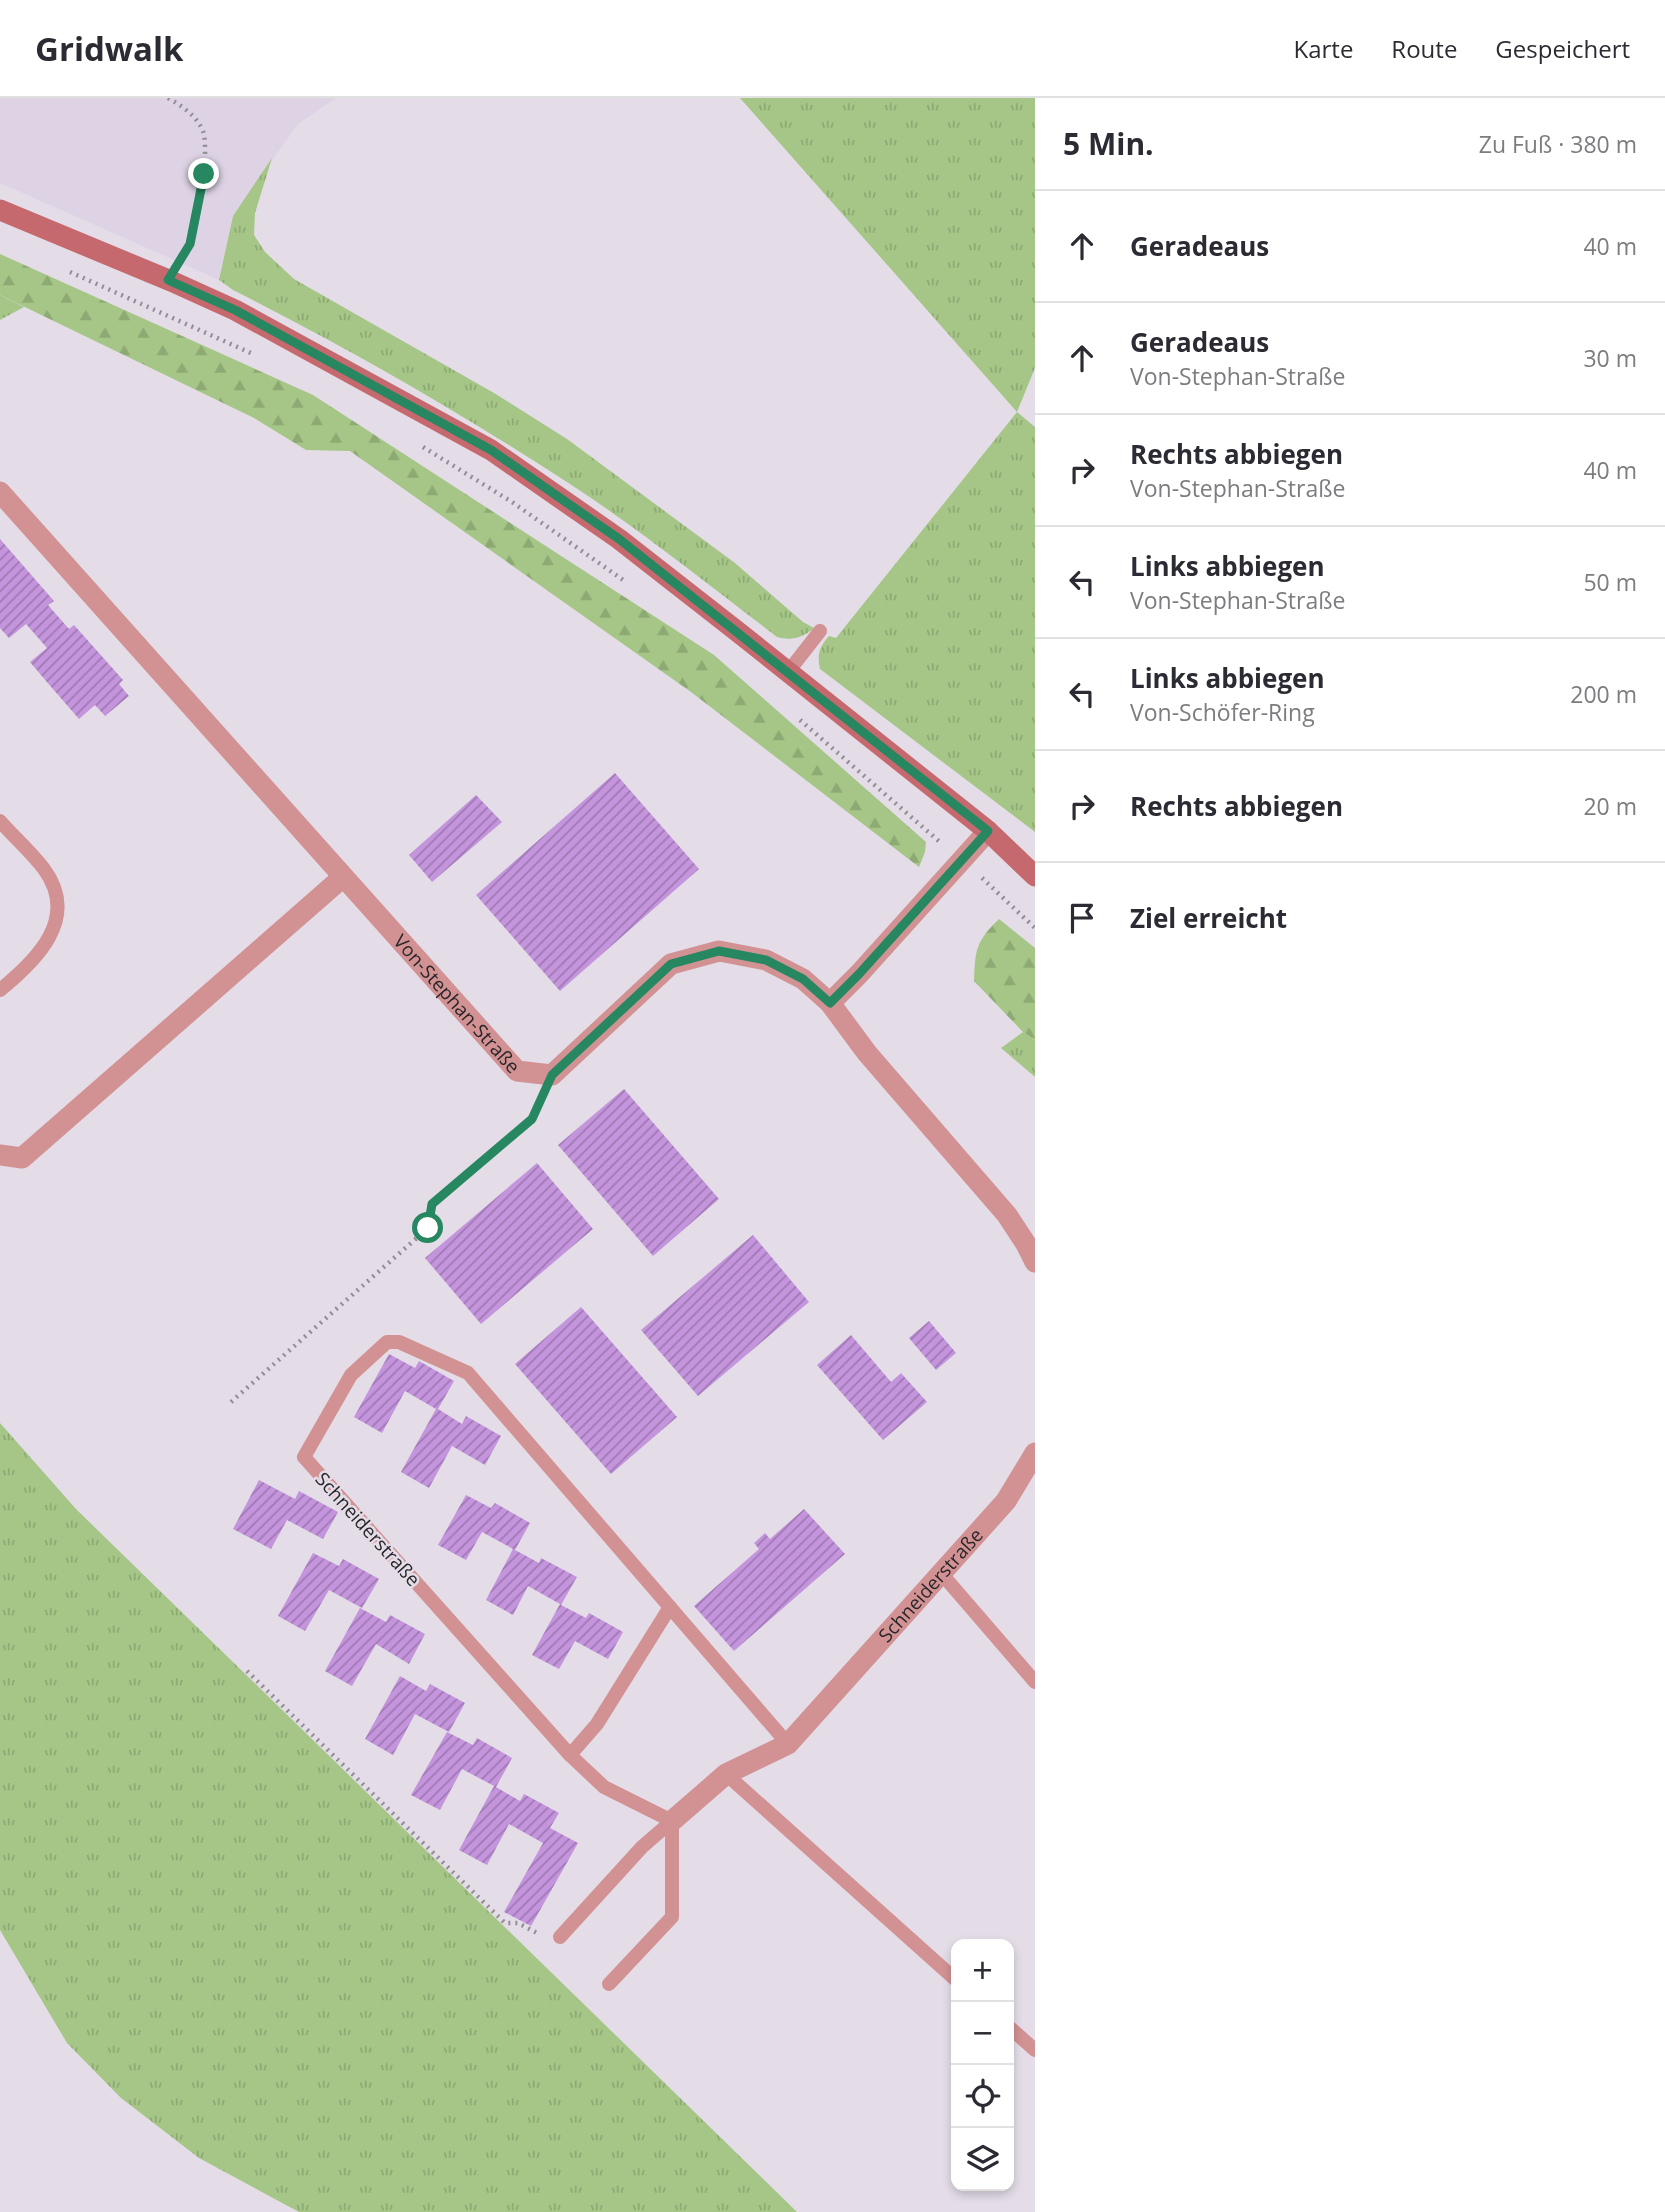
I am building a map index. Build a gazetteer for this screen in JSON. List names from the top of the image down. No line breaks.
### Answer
{"streets":{"street":["Von-Stephan-Straße","Schneiderstraße"]},"page":{"header":"Gridwalk","nav":["Karte","Route","Gespeichert"],"heading":["5 Min.","Zu Fuß · 380 m"],"list":[["Geradeaus","40 m"],["Geradeaus","Von-Stephan-Straße","30 m"],["Rechts abbiegen","Von-Stephan-Straße","40 m"],["Links abbiegen","Von-Stephan-Straße","50 m"],["Links abbiegen","Von-Schöfer-Ring","200 m"],["Rechts abbiegen","20 m"],"Ziel erreicht"],"map_buttons":["+","−"]}}
